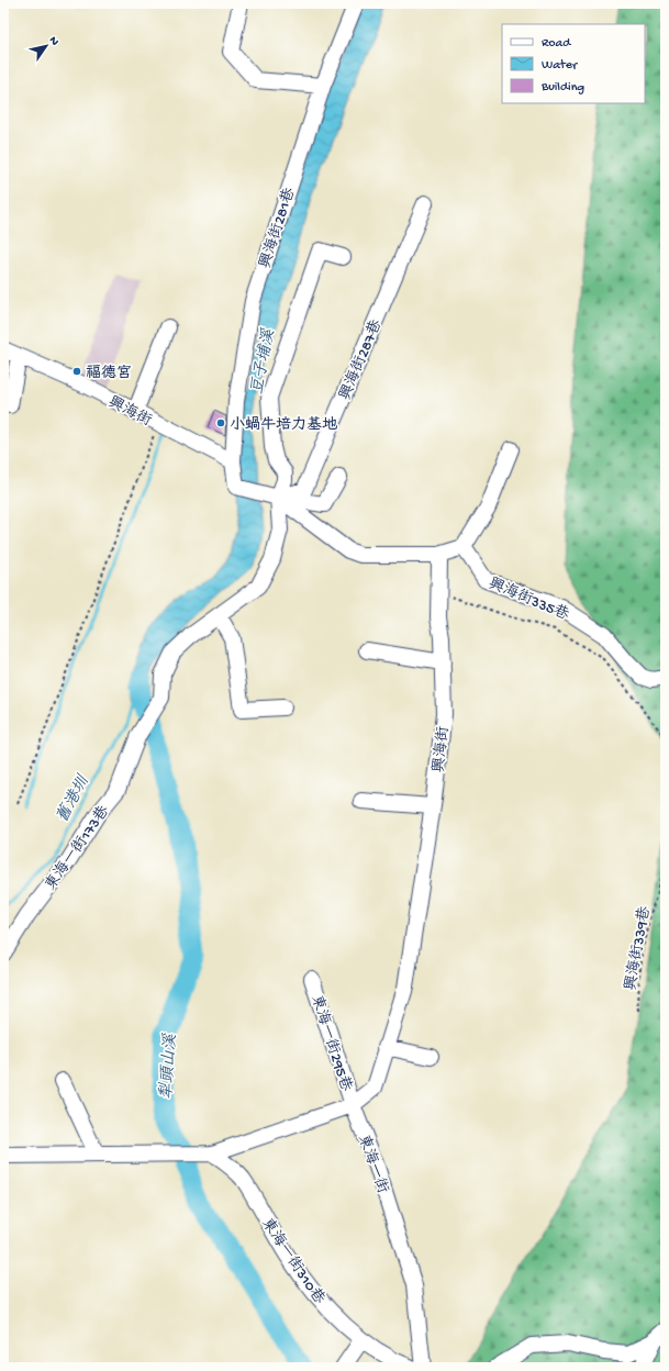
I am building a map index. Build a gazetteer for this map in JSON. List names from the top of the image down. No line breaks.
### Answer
{"streets":{"street":["興海街281巷","興海街287巷","興海街","興海街335巷","東海一街173巷","東海一街295巷","東海一街","東海一街310巷"],"path":["興海街339巷"]},"crossings":[["興海街281巷","興海街"],["興海街","東海一街295巷"],["興海街","東海一街"],["東海一街295巷","東海一街"]],"water":["豆子埔溪","舊港圳","犁頭山溪"],"places":["福德宮","小蝸牛培力基地"],"legend":["Road","Water","Building"],"north":"top right"}
